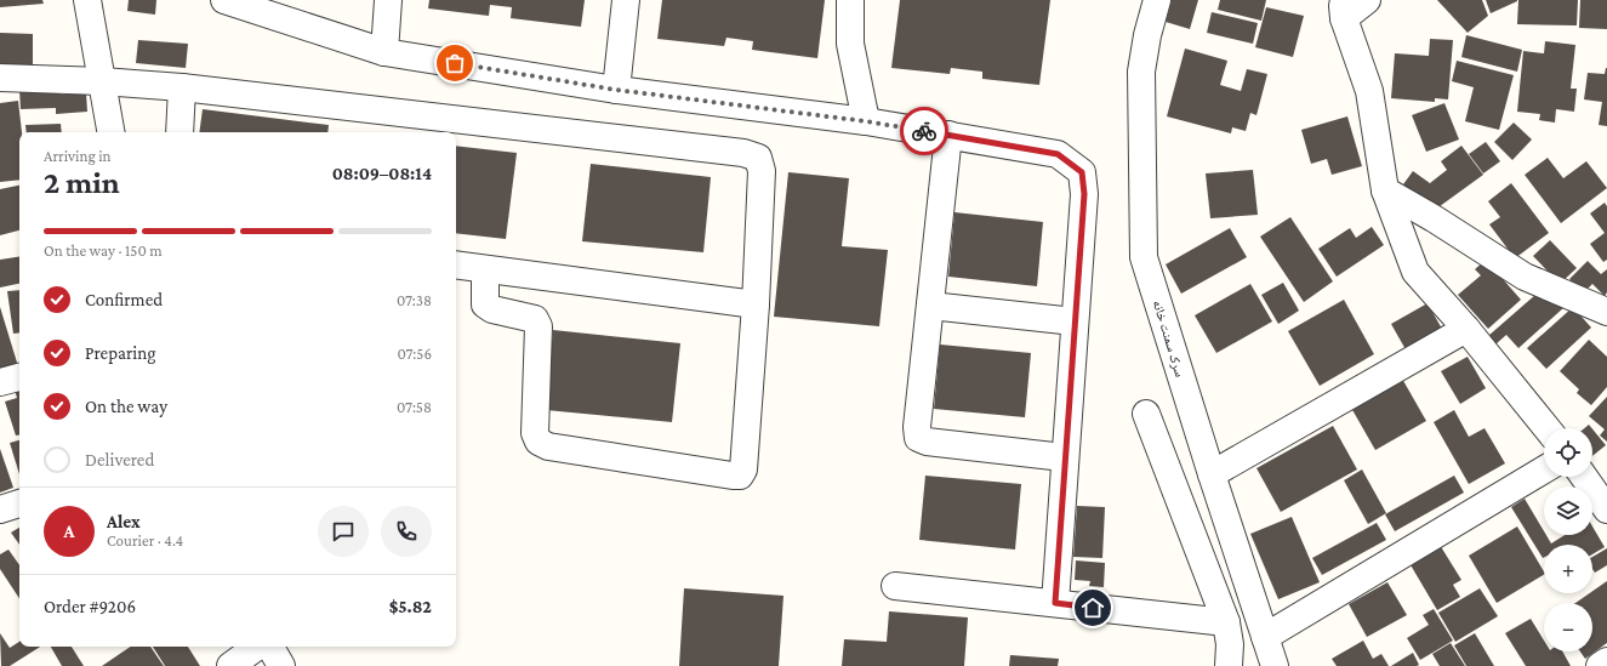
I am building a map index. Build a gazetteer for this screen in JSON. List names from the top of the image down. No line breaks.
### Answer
{"streets":{"street":["سرک سمنت خانه"]},"page":{"heading":["2 min","Arriving in","08:09–08:14"],"panel":["Alex","Courier · 4.4","Order #9206","$5.82"],"bar":"On the way · 150 m","list":[["Confirmed","07:38"],["Preparing","07:56"],["On the way","07:58"],"Delivered"],"map_buttons":["+","−"],"round":"A"}}
